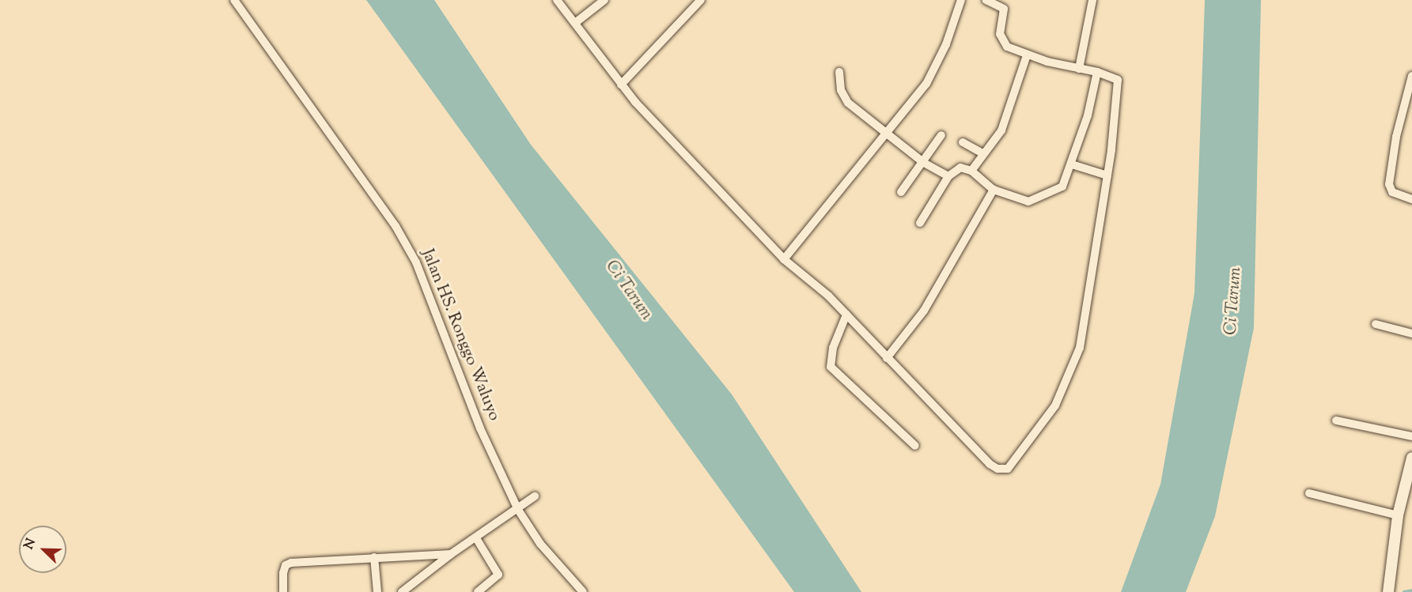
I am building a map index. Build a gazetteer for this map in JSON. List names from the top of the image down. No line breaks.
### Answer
{"streets":{"street":["Jalan HS. Ronggo Waluyo"]},"water":["Ci Tarum"],"north":"top left"}
